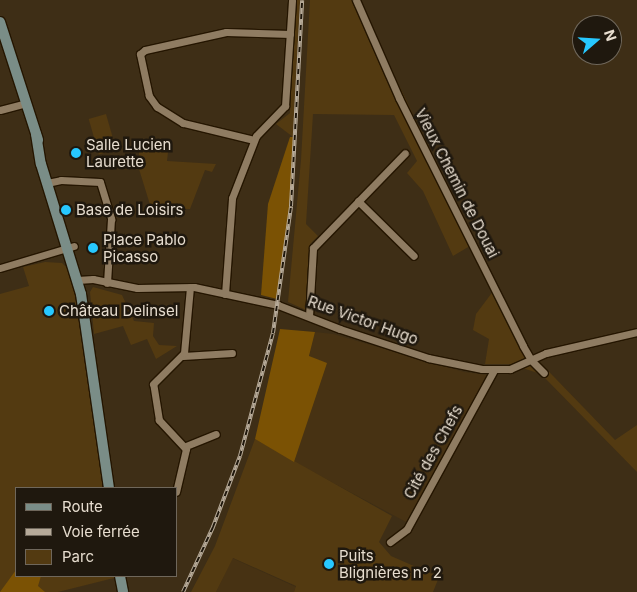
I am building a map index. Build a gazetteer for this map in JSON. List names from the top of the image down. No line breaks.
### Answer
{"streets":{"street":["Vieux Chemin de Douai","Rue Victor Hugo","Cité des Chefs"]},"crossings":[["Vieux Chemin de Douai","Rue Victor Hugo"],["Rue Victor Hugo","Cité des Chefs"]],"places":["Salle Lucien Laurette","Base de Loisirs","Place Pablo Picasso","Château Delinsel","Puits Blignières n° 2"],"legend":["Route","Voie ferrée","Parc"],"north":"right"}
